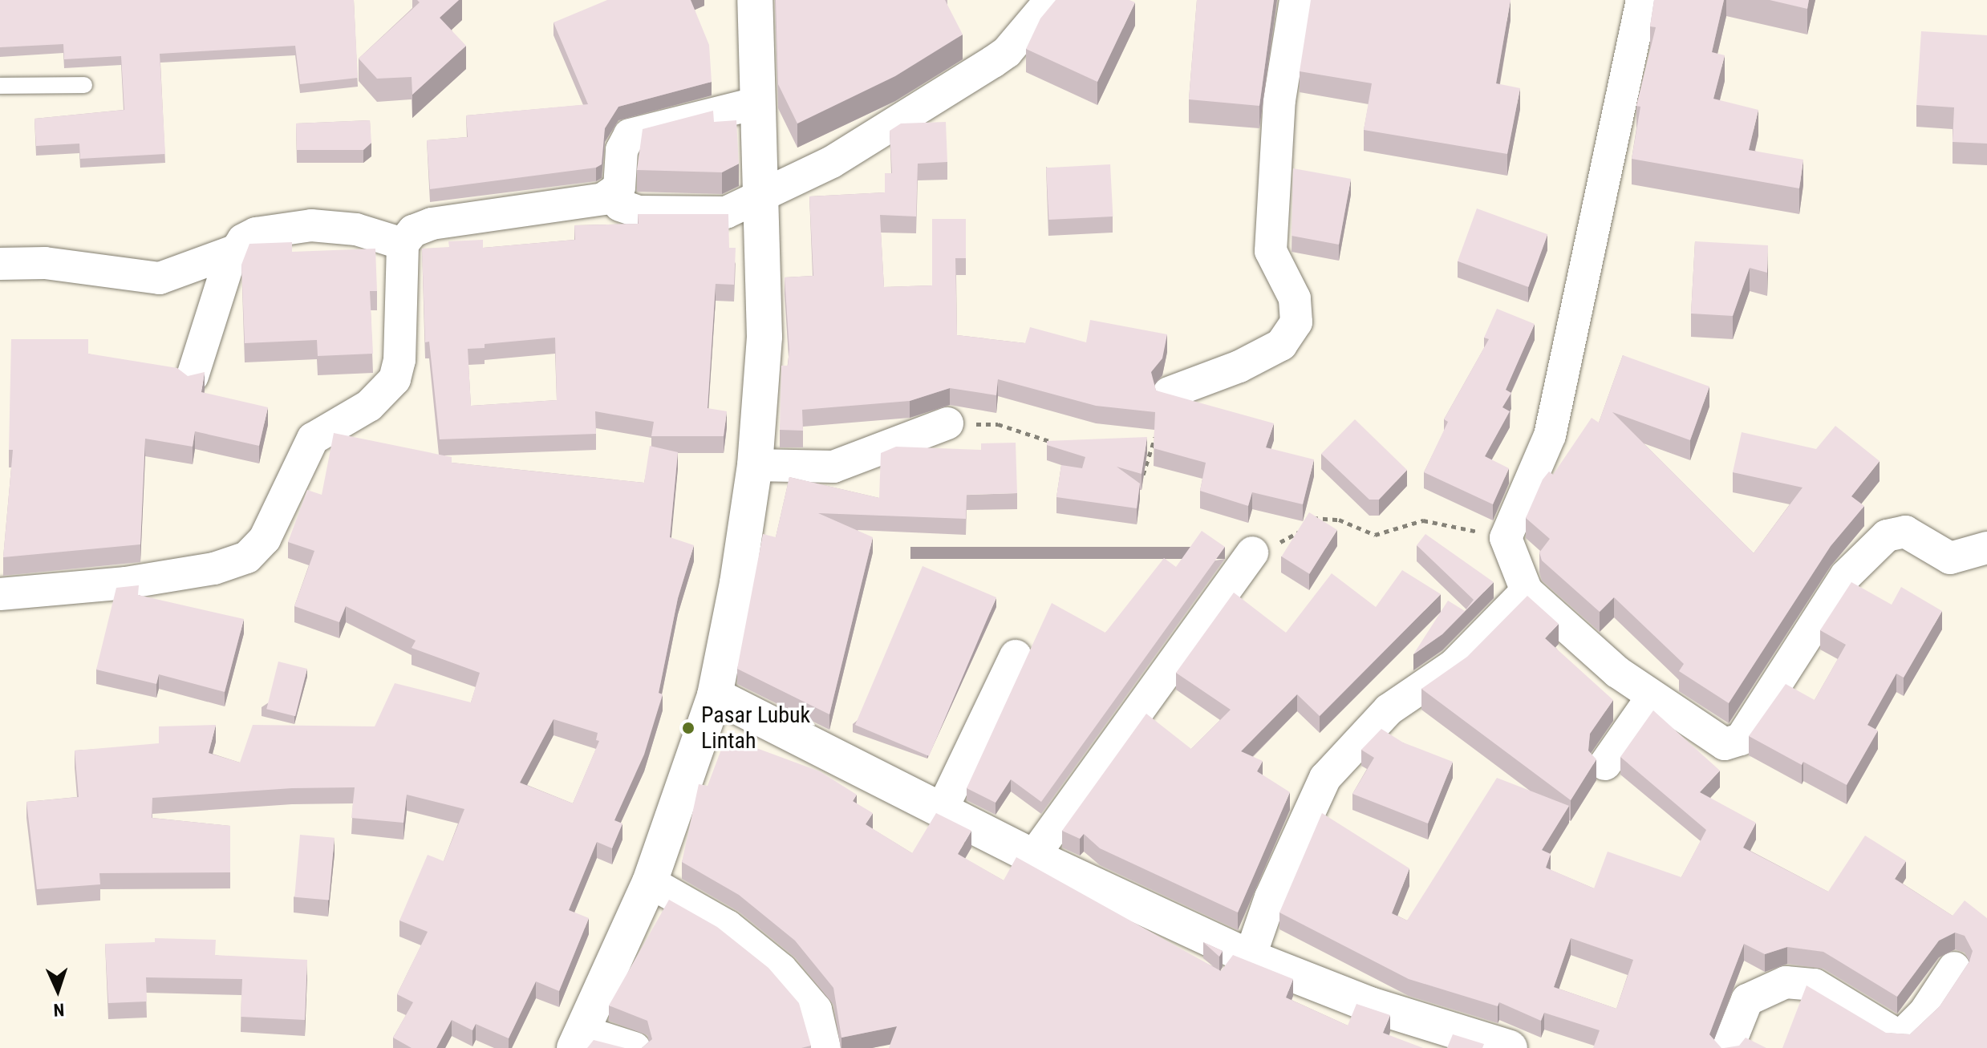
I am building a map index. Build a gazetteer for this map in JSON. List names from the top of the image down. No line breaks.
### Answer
{"places":["Pasar Lubuk Lintah"],"north":"bottom"}
